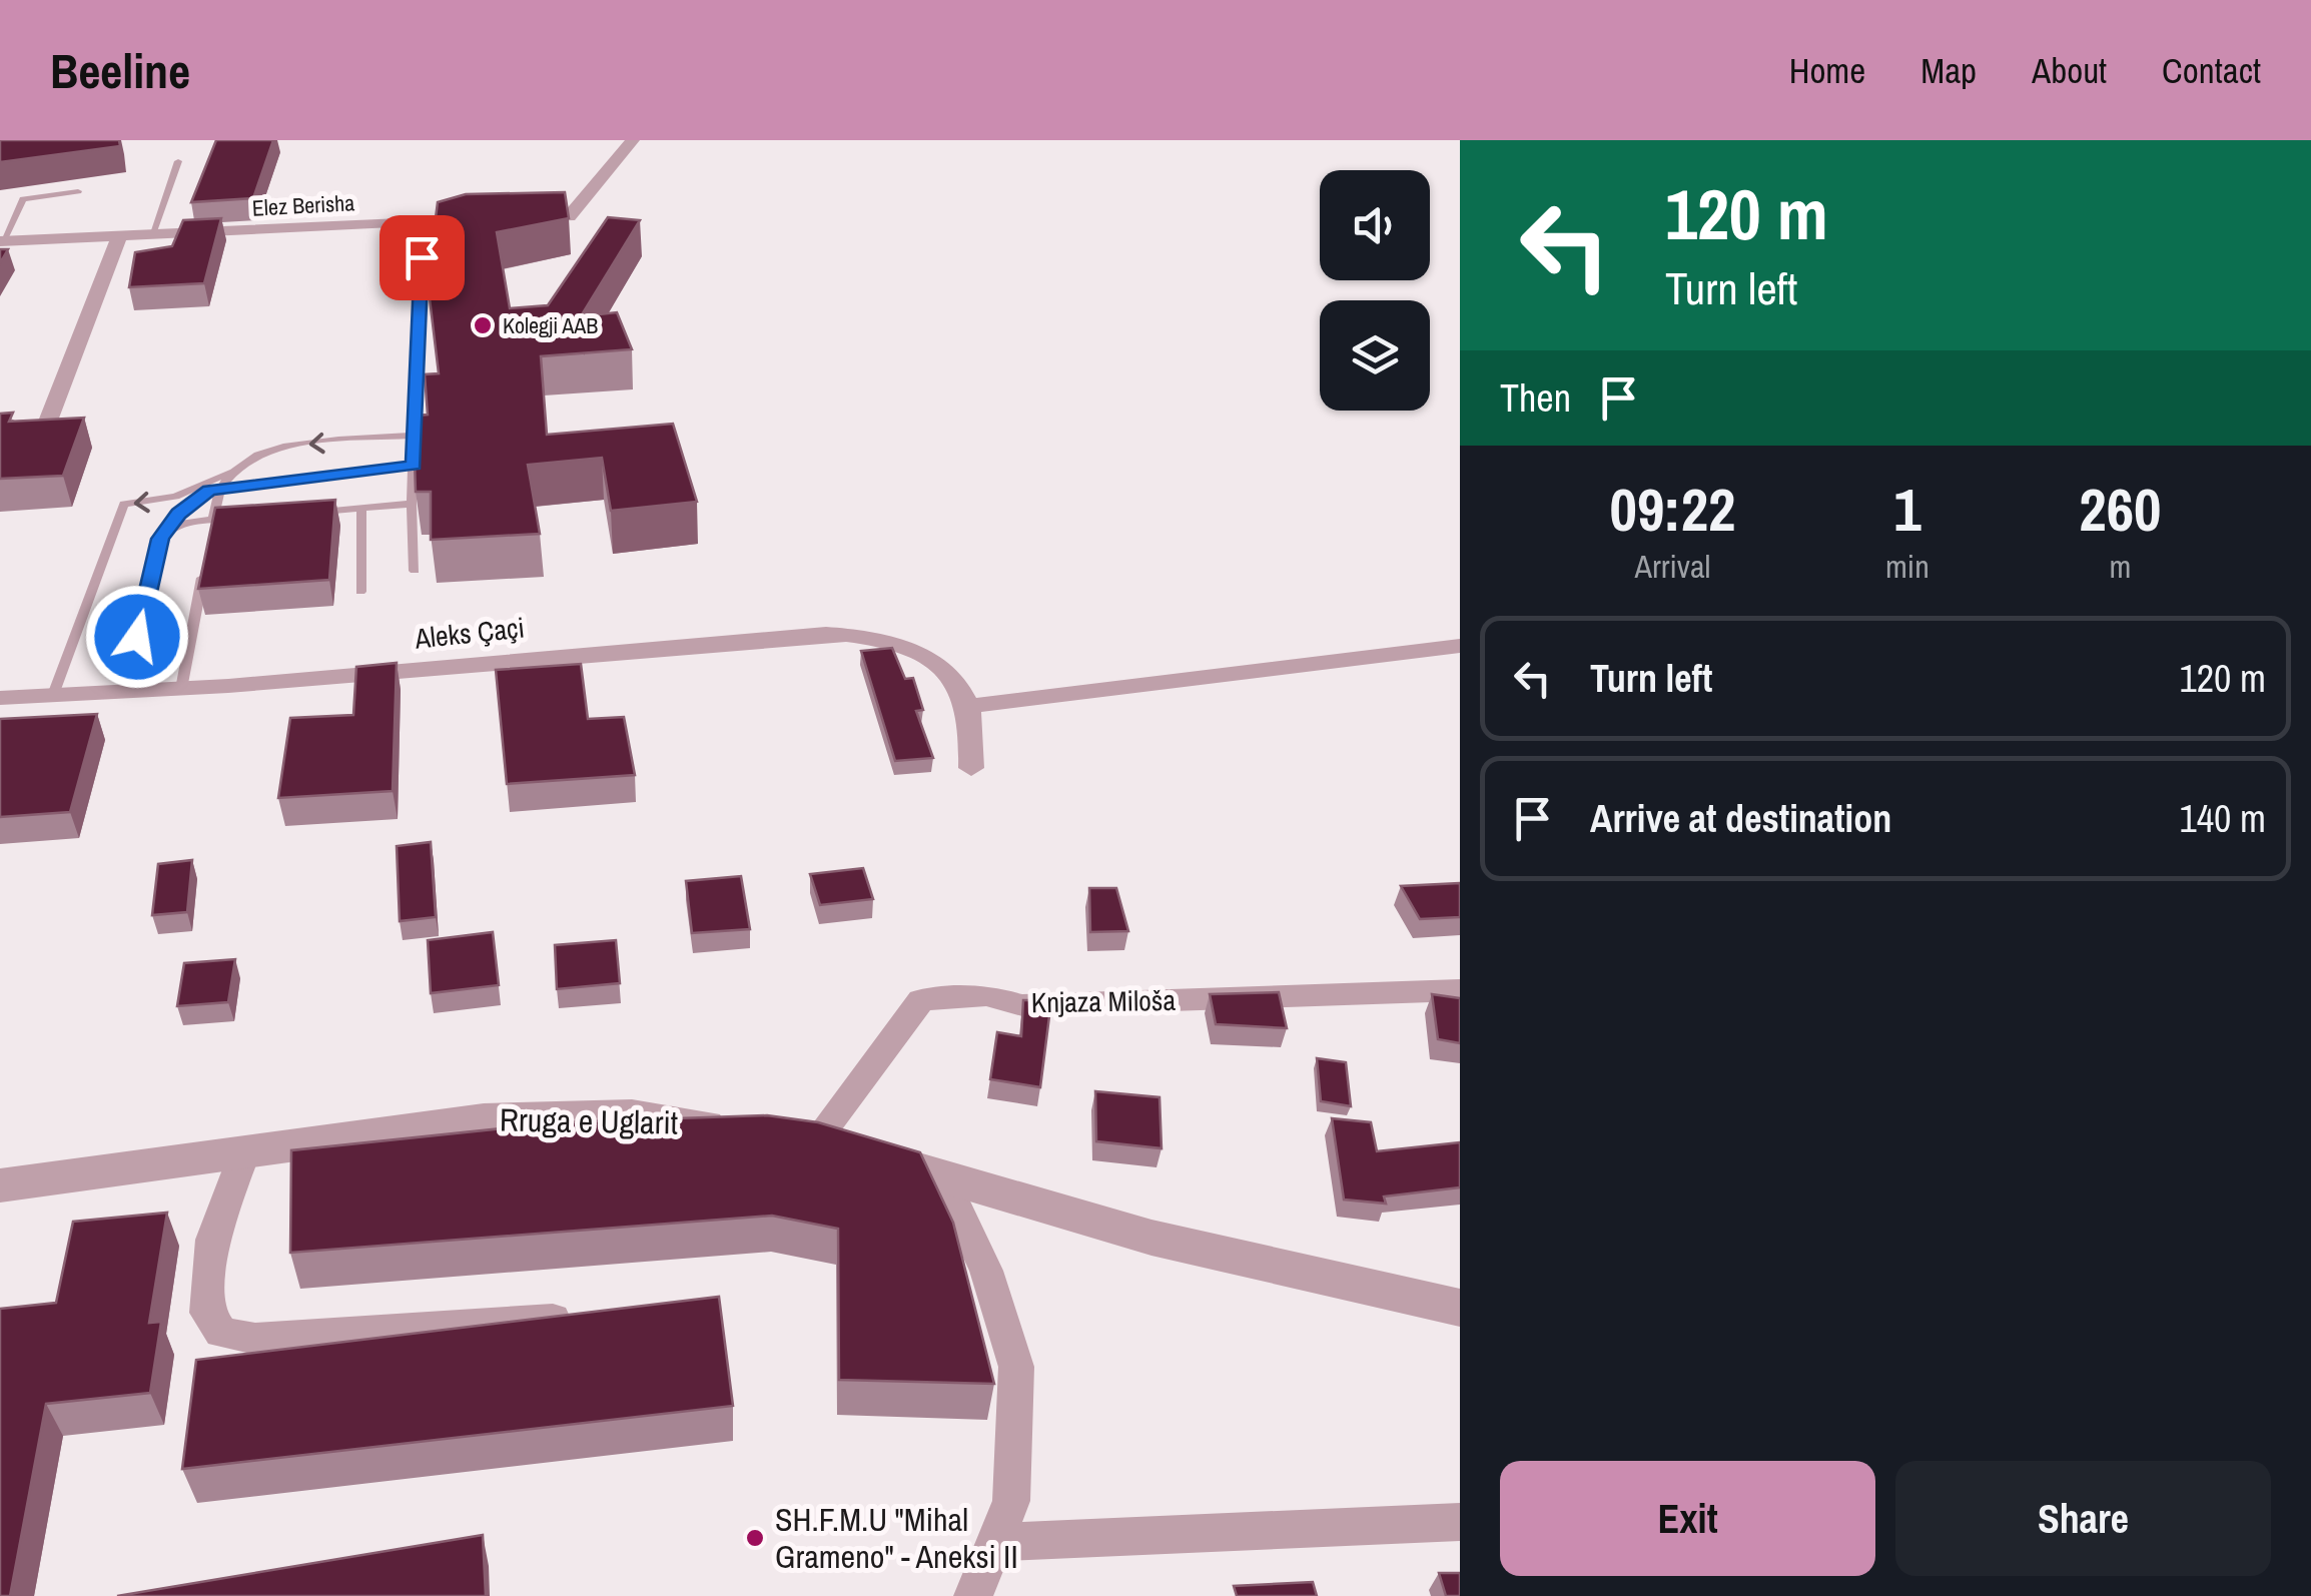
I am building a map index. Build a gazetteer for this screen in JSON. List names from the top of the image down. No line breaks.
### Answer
{"streets":{"street":["Elez Berisha","Aleks Çaçi","Knjaza Miloša","Rruga e Uglarit"]},"crossings":[["Knjaza Miloša","Rruga e Uglarit"]],"places":["Kolegji AAB","SH.F.M.U \"Mihal Grameno\" - Aneksi II"],"page":{"header":"Beeline","nav":["Home","Map","About","Contact"],"turn":["120 m","Turn left"],"then":"Then","eta":["09:22","Arrival","1","min","260","m"],"list":[{"name":"Turn left","value":"120 m"},{"name":"Arrive at destination","value":"140 m"}],"buttons":["Exit","Share"]}}
